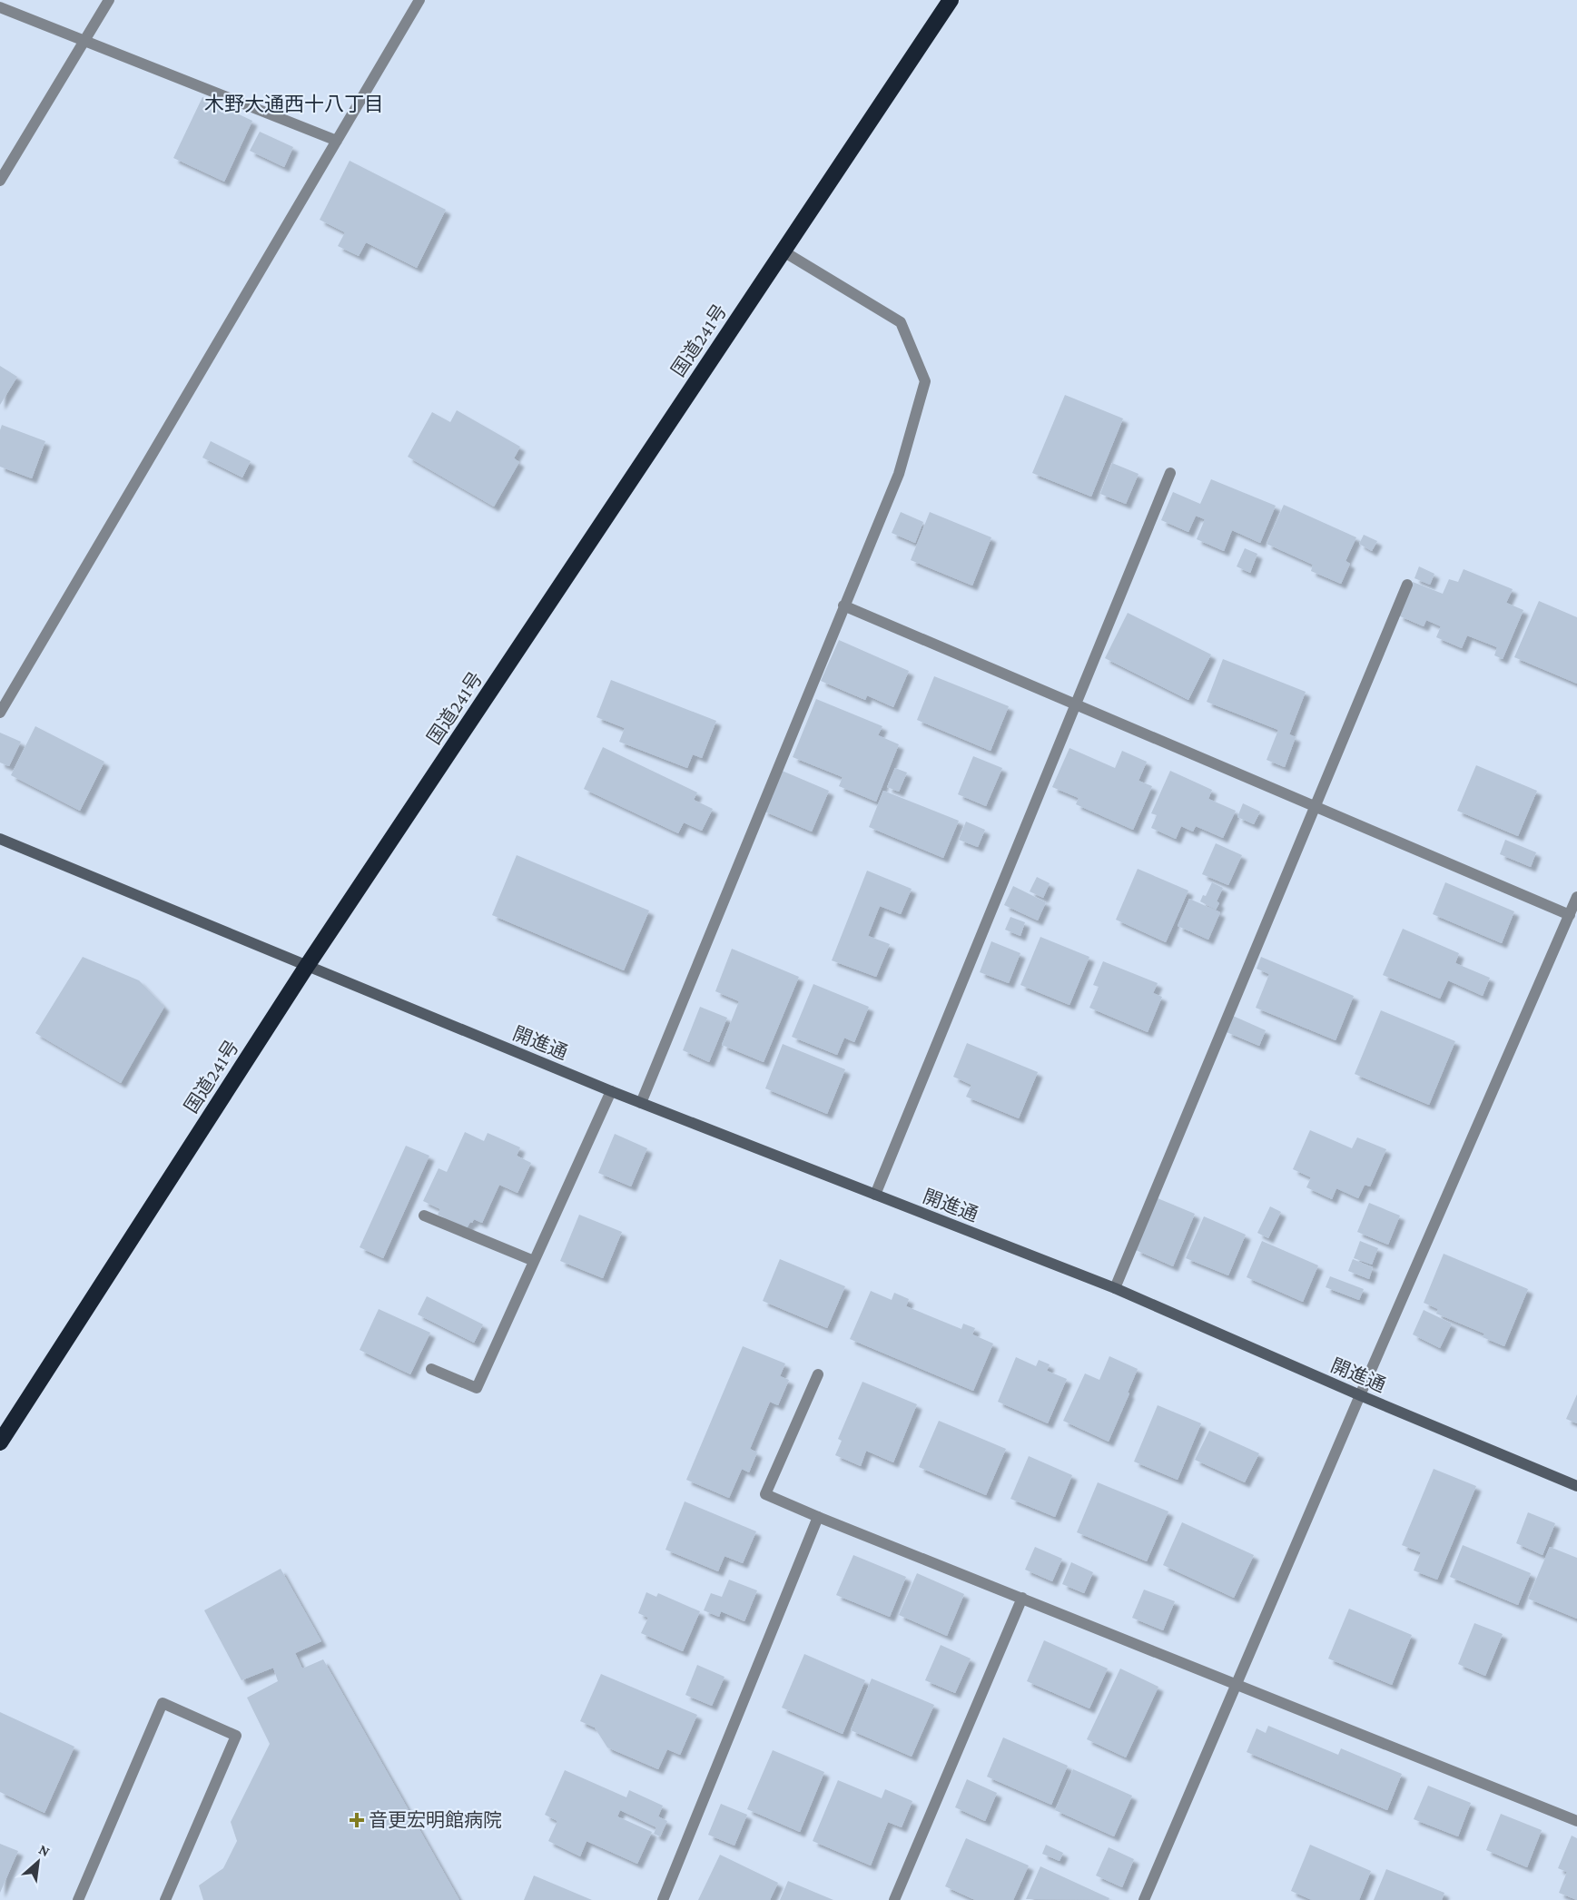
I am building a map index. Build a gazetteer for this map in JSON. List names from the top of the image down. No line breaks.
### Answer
{"streets":{"highway":["国道241号"],"street":["開進通"]},"crossings":[["国道241号","開進通"]],"districts":["木野大通西十八丁目"],"places":{"health":["音更宏明館病院"]},"north":"top right"}
